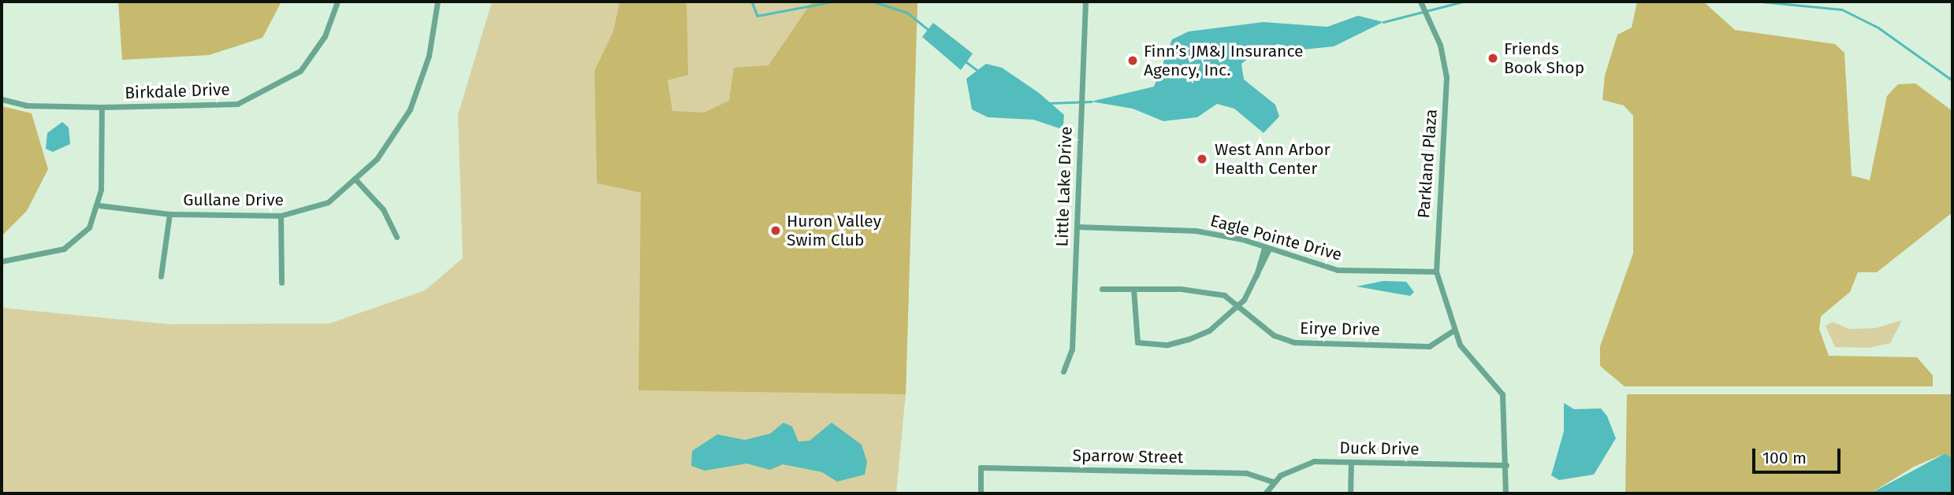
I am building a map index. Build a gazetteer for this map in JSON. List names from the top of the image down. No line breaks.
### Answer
{"streets":{"street":["Birkdale Drive","Parkland Plaza","Little Lake Drive","Gullane Drive","Eagle Pointe Drive","Eirye Drive","Duck Drive","Sparrow Street"]},"crossings":[["Parkland Plaza","Eagle Pointe Drive"],["Parkland Plaza","Eirye Drive"],["Parkland Plaza","Duck Drive"],["Little Lake Drive","Eagle Pointe Drive"],["Duck Drive","Sparrow Street"]],"places":["Friends Book Shop","Finn’s JM&J Insurance Agency, Inc.","West Ann Arbor Health Center","Huron Valley Swim Club"],"scale_bar":"100 m"}
